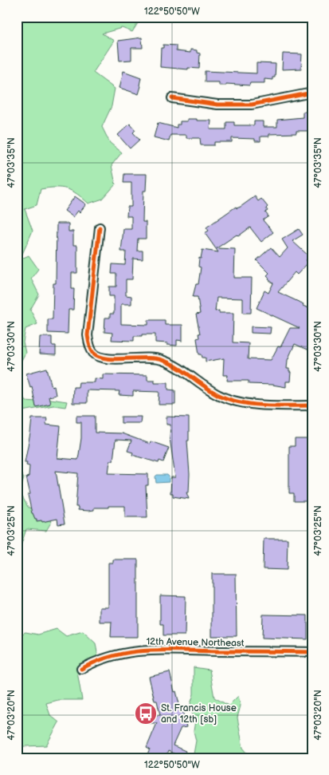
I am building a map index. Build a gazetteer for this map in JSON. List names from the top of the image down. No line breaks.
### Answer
{"streets":{"street":["12th Avenue Northeast"]},"places":{"bus stop":["St. Francis House and 12th [sb]"]},"coordinates":["122°50'50\"W","47°03'35\"N","47°03'30\"N","47°03'25\"N","47°03'20\"N"]}
